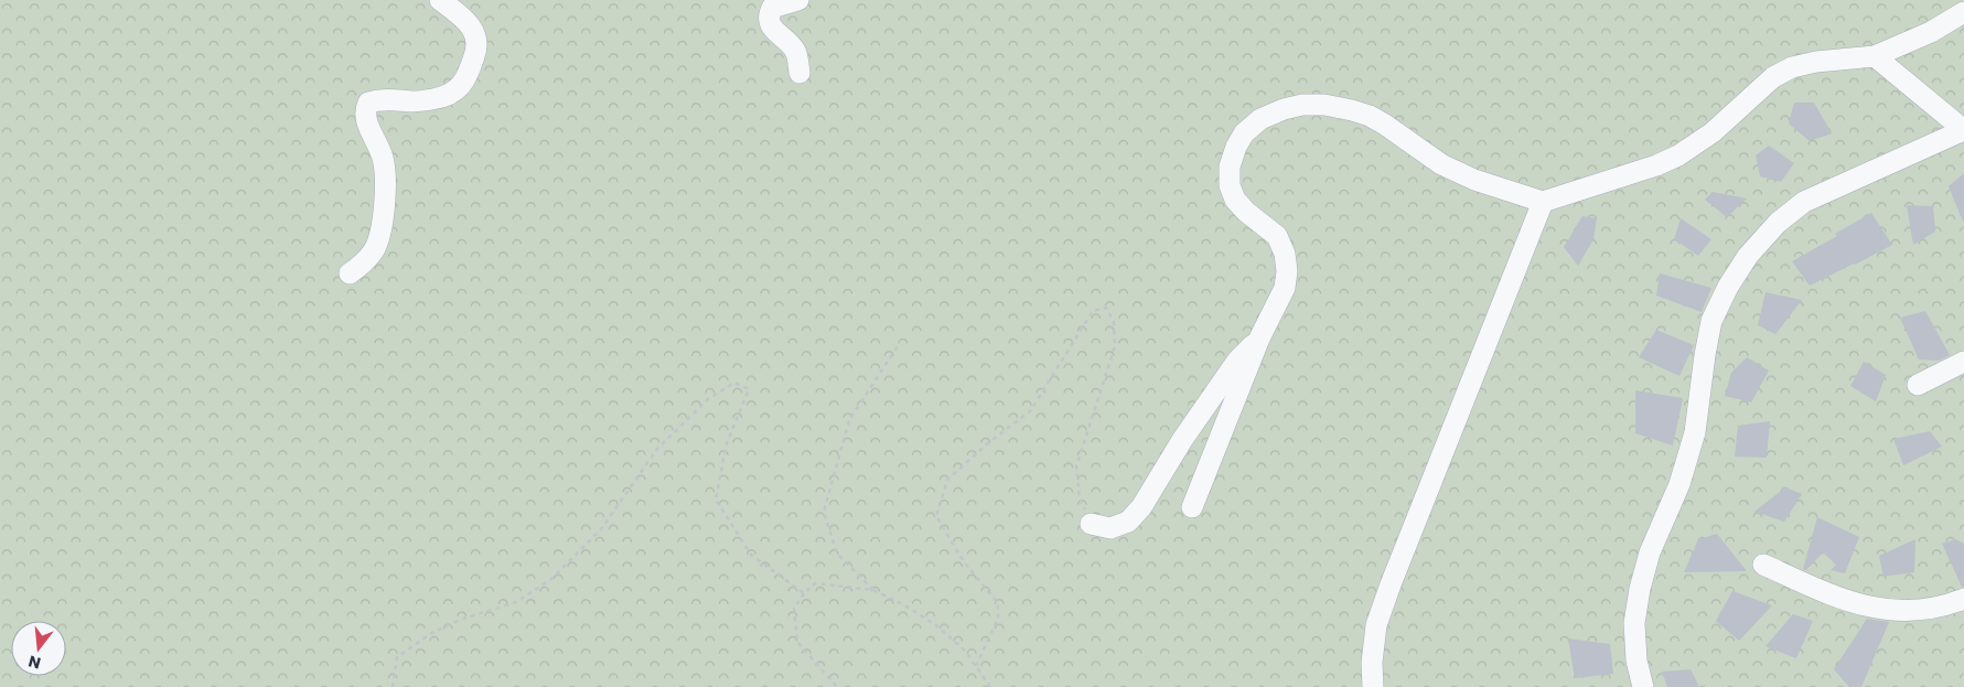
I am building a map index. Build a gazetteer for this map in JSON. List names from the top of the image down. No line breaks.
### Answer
{"north":"bottom"}
